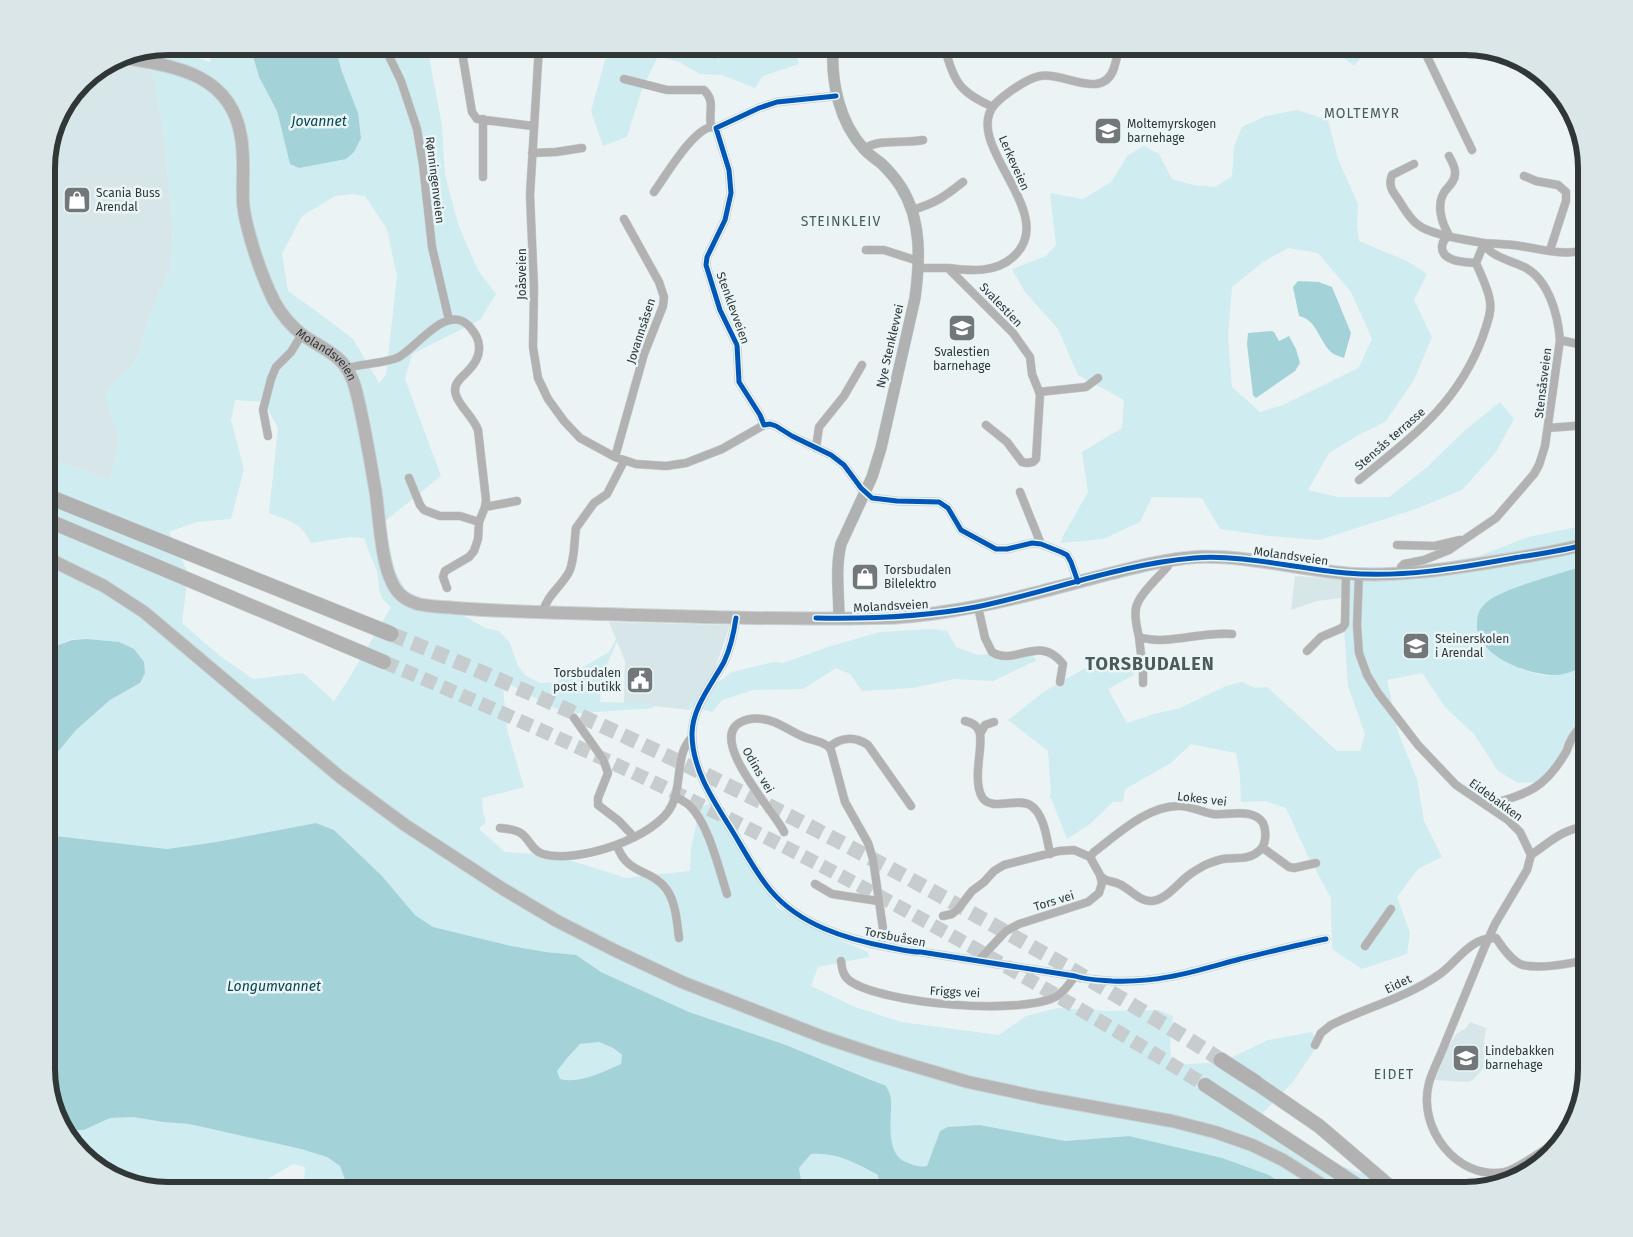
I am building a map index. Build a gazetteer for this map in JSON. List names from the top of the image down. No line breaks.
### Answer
{"streets":{"main road":["Nye Stenklevvei","Molandsveien"],"street":["Lerkeveien","Rønningenveien","Joåsveien","Svalestien","Stenklevveien","Jovannsåsen","Stensåsveien","Stensås terrasse","Odins vei","Lokes vei","Eidebakken","Tors vei","Torsbuåsen","Eidet","Friggs vei"]},"crossings":[["Lerkeveien","Svalestien"],["Joåsveien","Stenklevveien"],["Joåsveien","Jovannsåsen"],["Nye Stenklevvei","Molandsveien"],["Molandsveien","Stensåsveien"],["Molandsveien","Eidebakken"],["Molandsveien","Torsbuåsen"],["Tors vei","Torsbuåsen"],["Torsbuåsen","Friggs vei"]],"districts":["MOLTEMYR","STEINKLEIV","TORSBUDALEN","EIDET"],"water":["Jovannet","Longumvannet"],"places":{"school or university":["Moltemyrskogen barnehage","Svalestien barnehage","Steinerskolen i Arendal","Lindebakken barnehage"],"shop":["Scania Buss Arendal","Torsbudalen Bilelektro"],"public building":["Torsbudalen post i butikk"]}}
